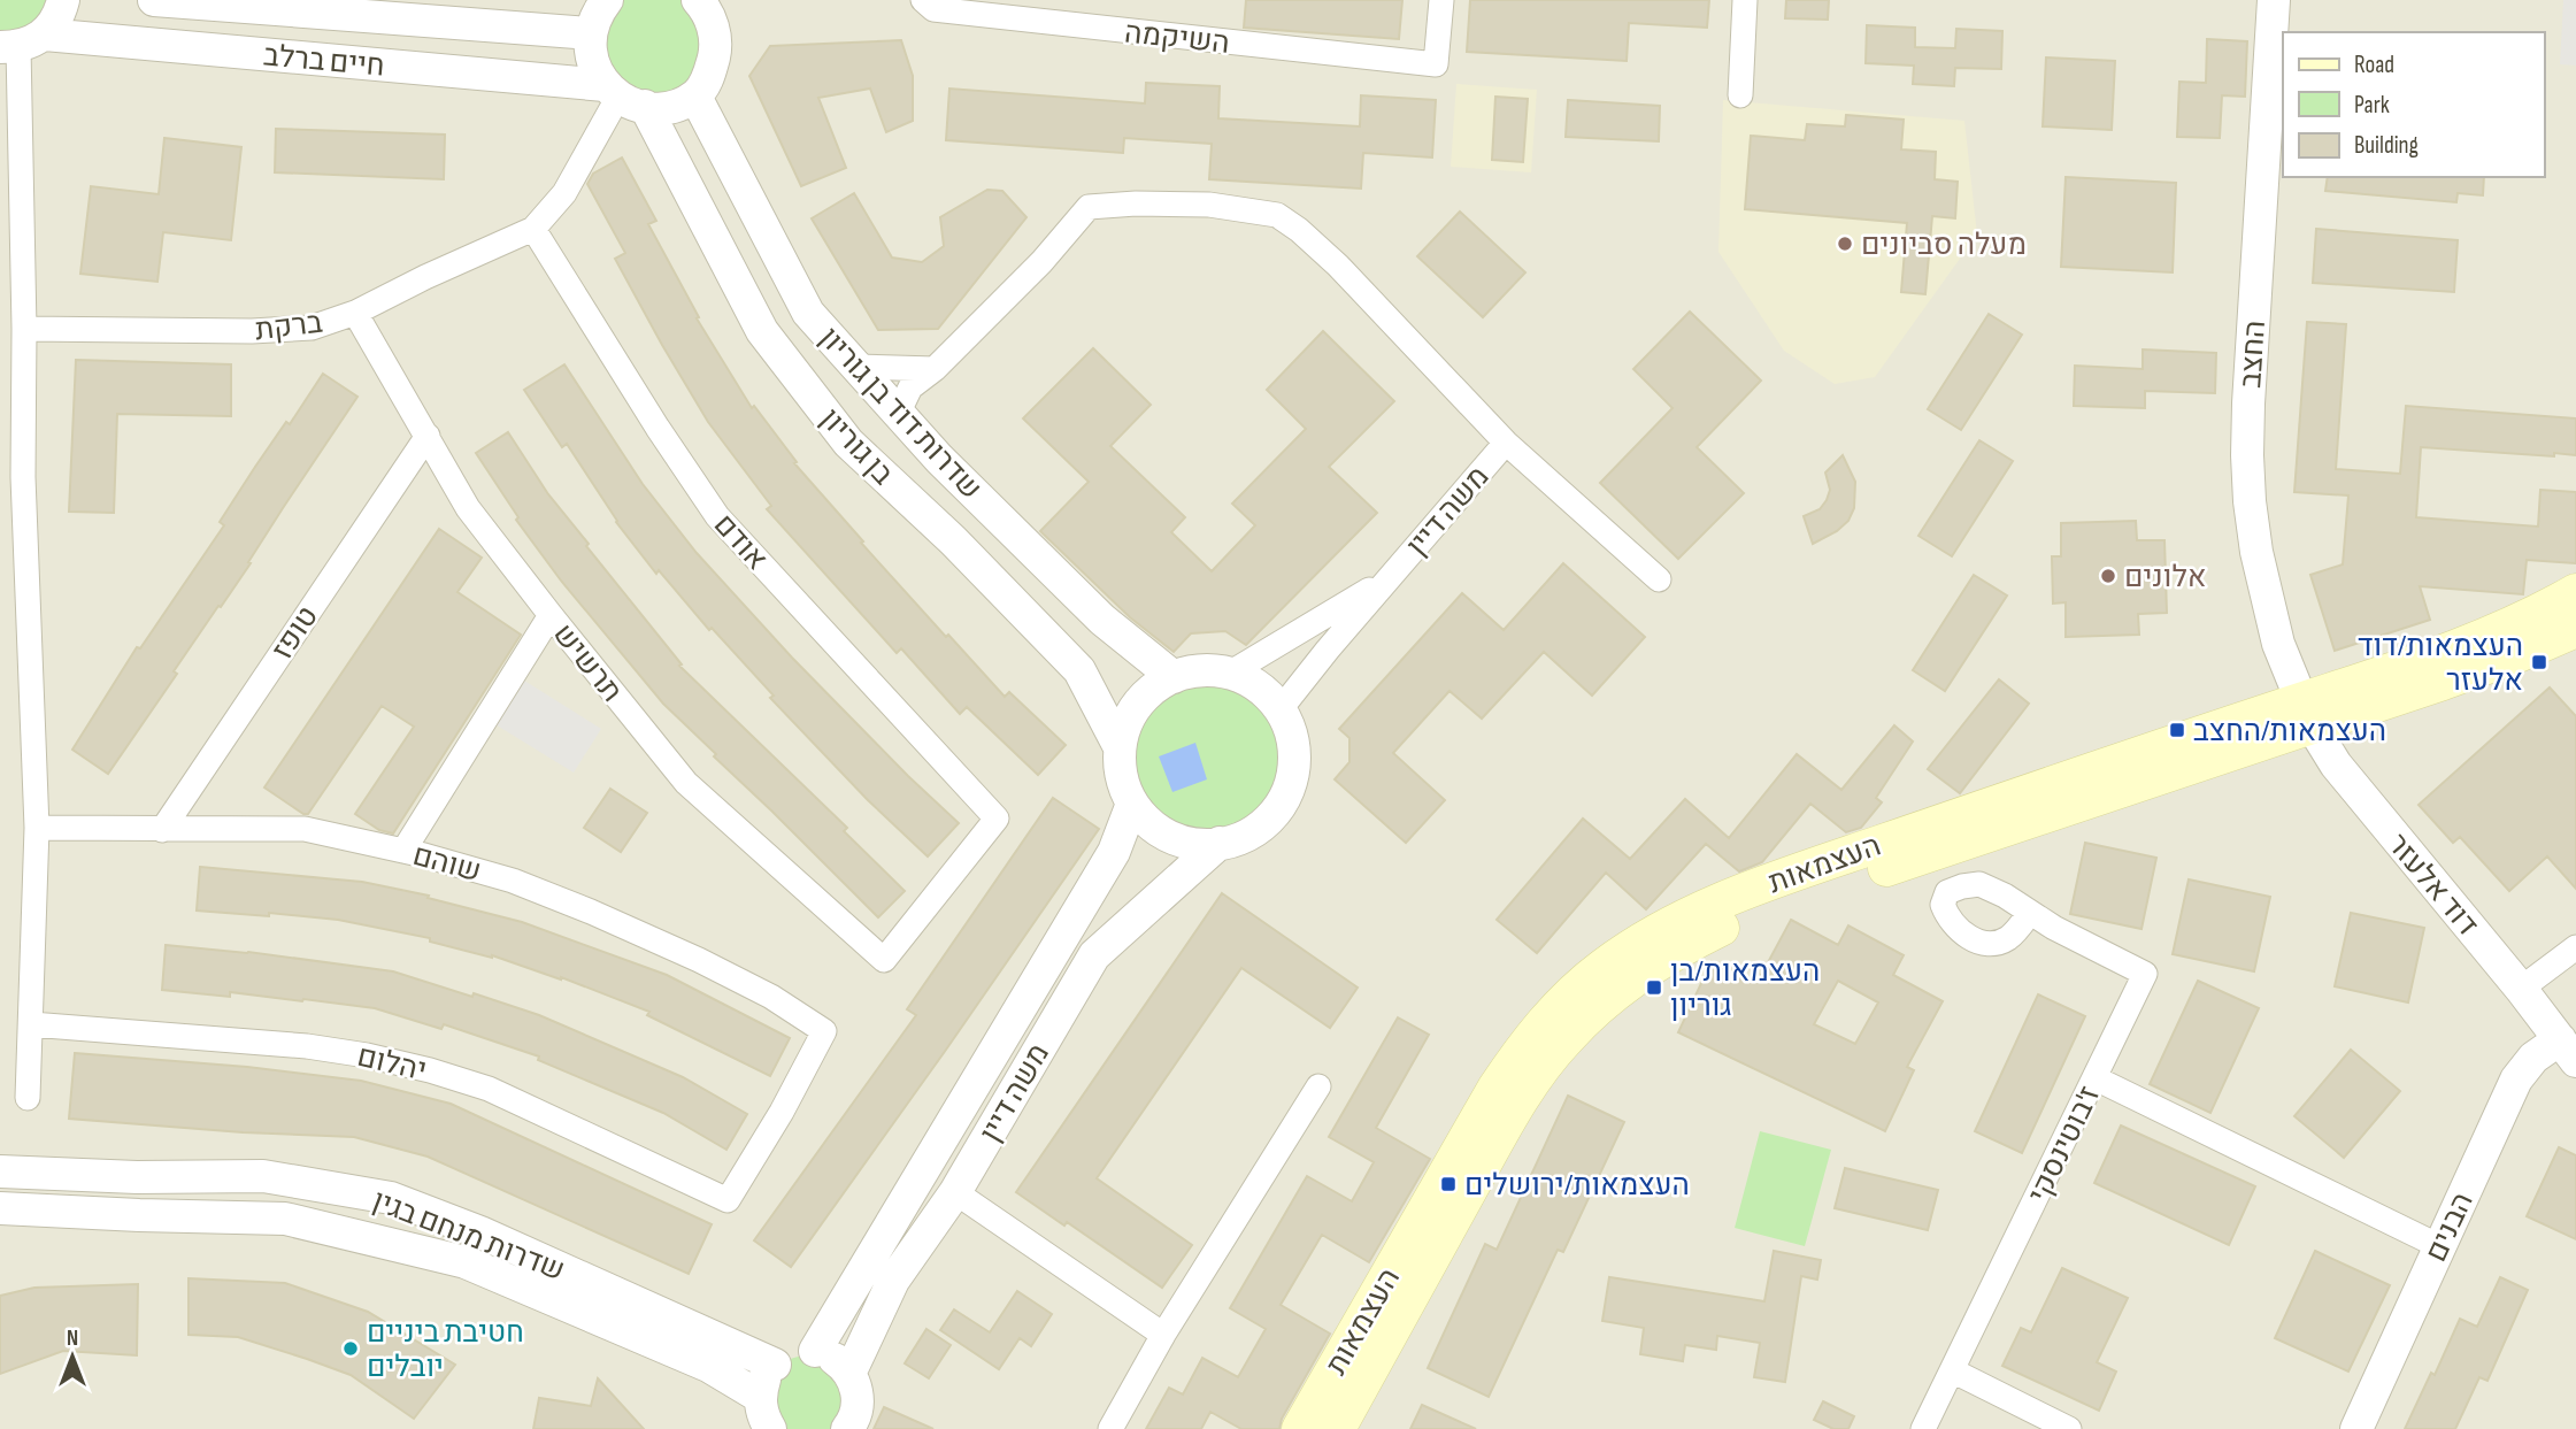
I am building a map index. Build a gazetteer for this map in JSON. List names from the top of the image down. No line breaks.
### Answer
{"streets":{"main road":["העצמאות"],"street":["השיקמה","חיים ברלב","ברקת","החצב","שדרות דוד בן גוריון","בן גוריון","משה דיין","אודם","טופז","תרשיש","שוהם","דוד אלעזר","יהלום","ז'בוטינסקי","הבנים","שדרות מנחם בגין"]},"crossings":[["חיים ברלב","ברקת"],["חיים ברלב","שדרות דוד בן גוריון"],["חיים ברלב","בן גוריון"],["ברקת","בן גוריון"],["ברקת","אודם"],["ברקת","תרשיש"],["החצב","העצמאות"],["החצב","דוד אלעזר"],["שדרות דוד בן גוריון","בן גוריון"],["שדרות דוד בן גוריון","משה דיין"],["בן גוריון","משה דיין"],["אודם","תרשיש"],["טופז","תרשיש"],["טופז","שוהם"],["שוהם","יהלום"],["העצמאות","דוד אלעזר"],["דוד אלעזר","הבנים"]],"places":{"other":["מעלה סביונים","אלונים","חטיבת ביניים יובלים"],"transit":["העצמאות/דוד אלעזר","העצמאות/החצב","העצמאות/בן גוריון","העצמאות/ירושלים"]},"legend":["Road","Park","Building"],"north":"top"}
